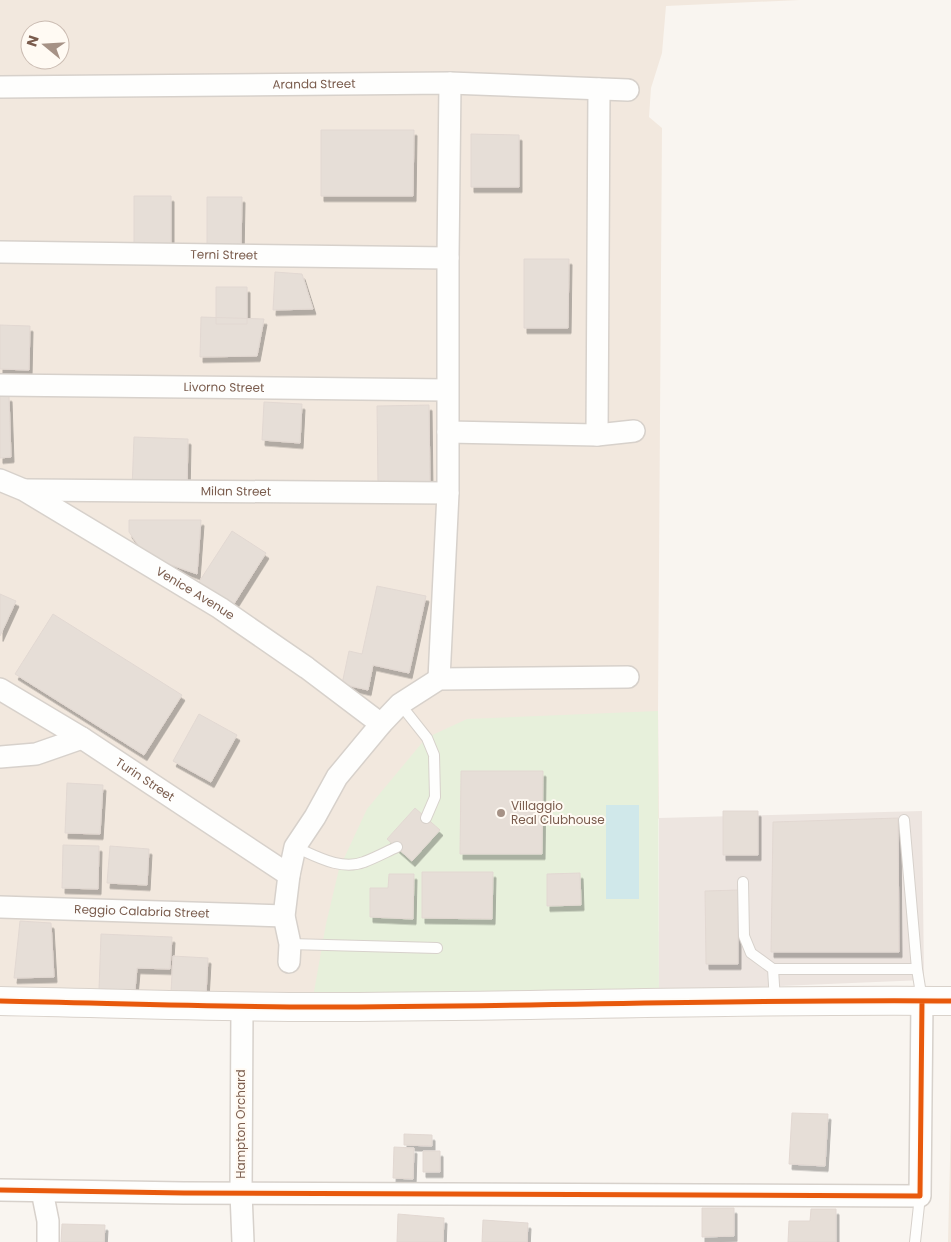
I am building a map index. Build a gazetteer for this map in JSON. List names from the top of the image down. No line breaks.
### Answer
{"streets":{"street":["Aranda Street","Terni Street","Livorno Street","Milan Street","Venice Avenue","Turin Street","Reggio Calabria Street","Hampton Orchard"]},"crossings":[["Milan Street","Venice Avenue"]],"places":["Villaggio Real Clubhouse"],"north":"left"}
